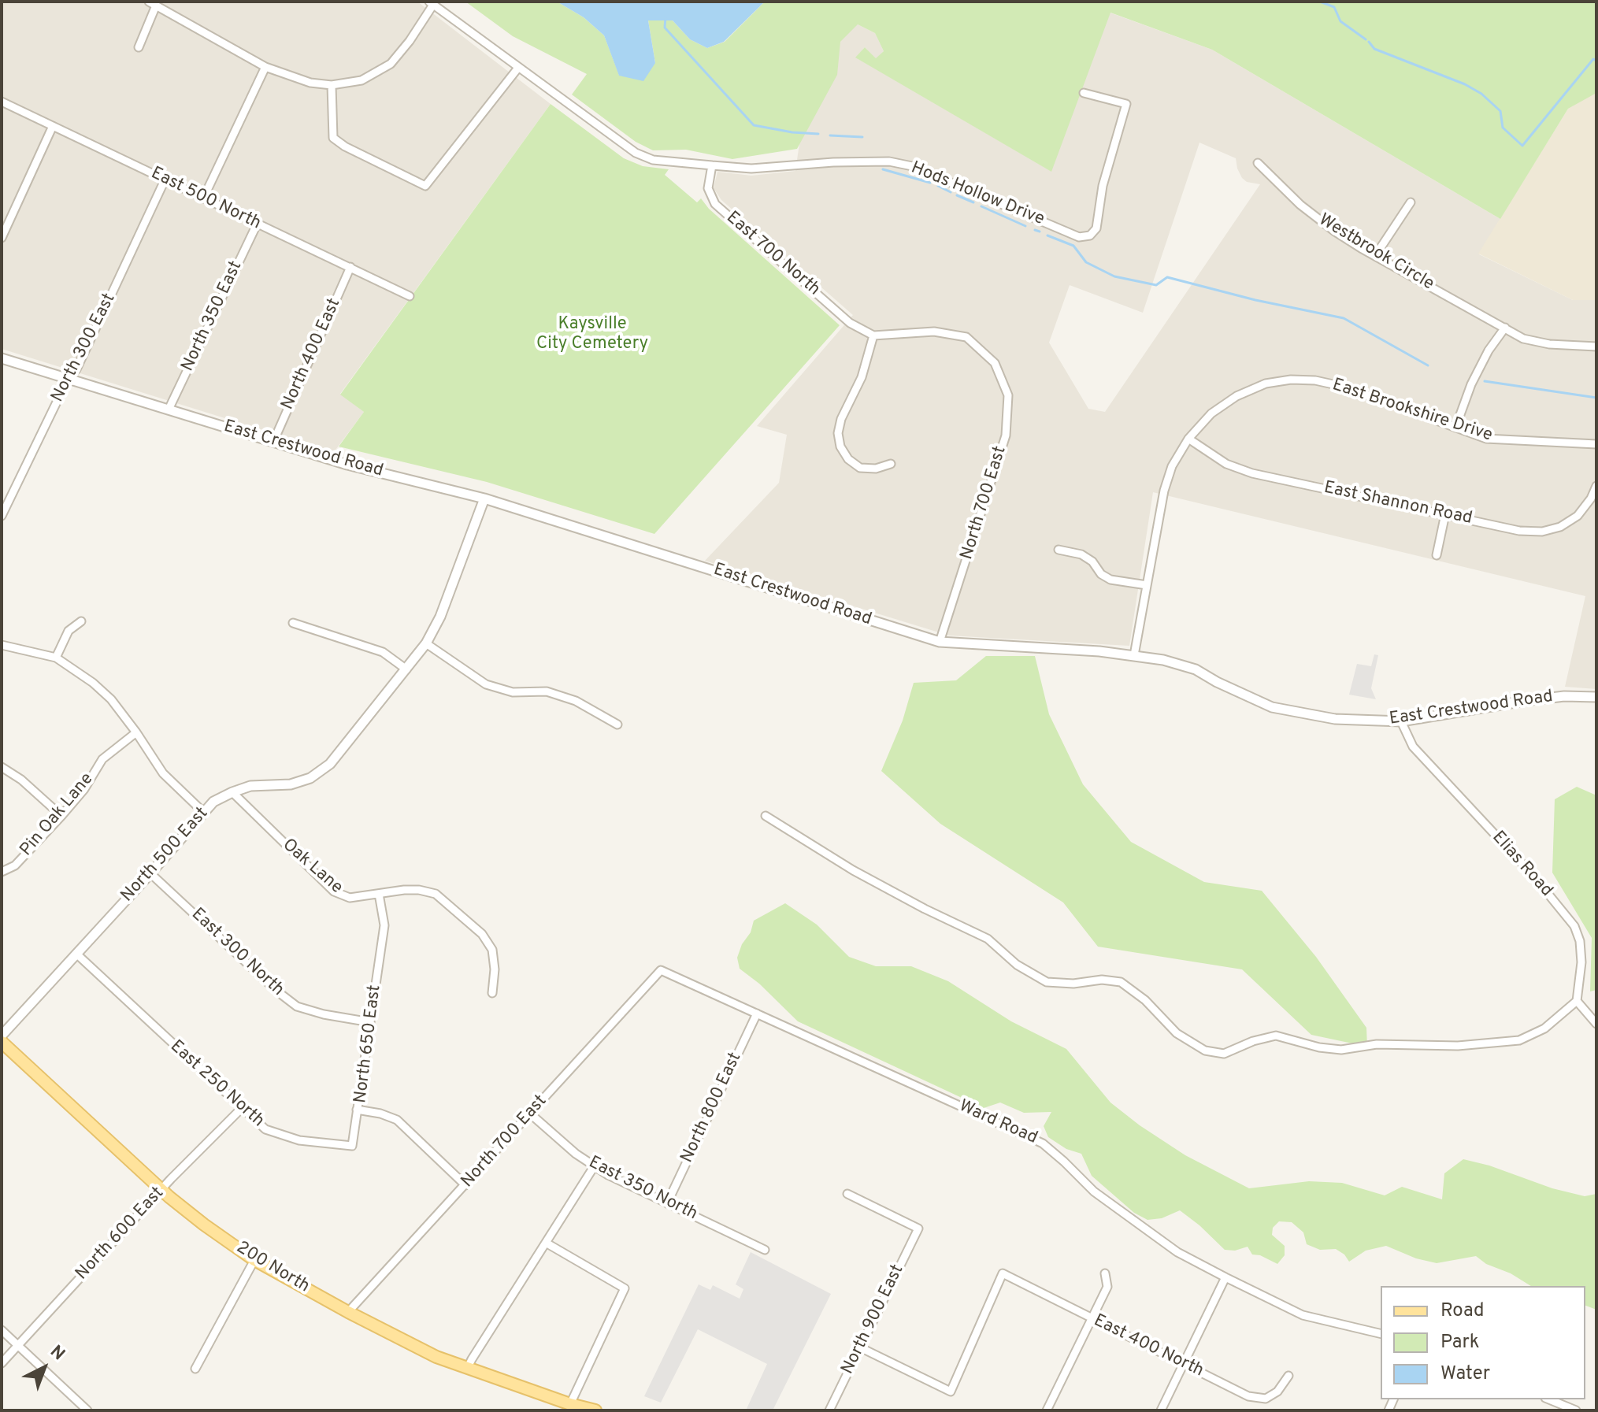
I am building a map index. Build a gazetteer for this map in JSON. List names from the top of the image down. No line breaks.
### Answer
{"streets":{"main road":["200 North"],"street":["Hods Hollow Drive","East 500 North","Westbrook Circle","East 700 North","North 350 East","North 300 East","North 400 East","East Brookshire Drive","East Crestwood Road","North 700 East","East Shannon Road","Pin Oak Lane","North 500 East","Elias Road","Oak Lane","East 300 North","North 650 East","East 250 North","North 800 East","Ward Road","East 350 North","North 600 East","North 900 East","East 400 North"]},"crossings":[["Hods Hollow Drive","East 700 North"],["East 500 North","North 350 East"],["East 500 North","North 300 East"],["East 500 North","North 400 East"],["East 700 North","North 700 East"],["North 350 East","East Crestwood Road"],["North 300 East","East Crestwood Road"],["North 400 East","East Crestwood Road"],["East Brookshire Drive","East Crestwood Road"],["East Brookshire Drive","East Shannon Road"],["East Crestwood Road","North 700 East"],["East Crestwood Road","North 500 East"],["East Crestwood Road","Elias Road"],["North 700 East","North 650 East"],["North 700 East","Ward Road"],["North 700 East","East 350 North"],["North 700 East","200 North"],["North 500 East","Oak Lane"],["North 500 East","East 300 North"],["North 500 East","East 250 North"],["Oak Lane","North 650 East"],["East 300 North","North 650 East"],["North 650 East","East 250 North"],["East 250 North","North 600 East"],["North 800 East","Ward Road"],["North 800 East","East 350 North"],["North 600 East","200 North"],["North 900 East","East 400 North"]],"parks":["Kaysville City Cemetery"],"legend":["Road","Park","Water"],"north":"top right"}
